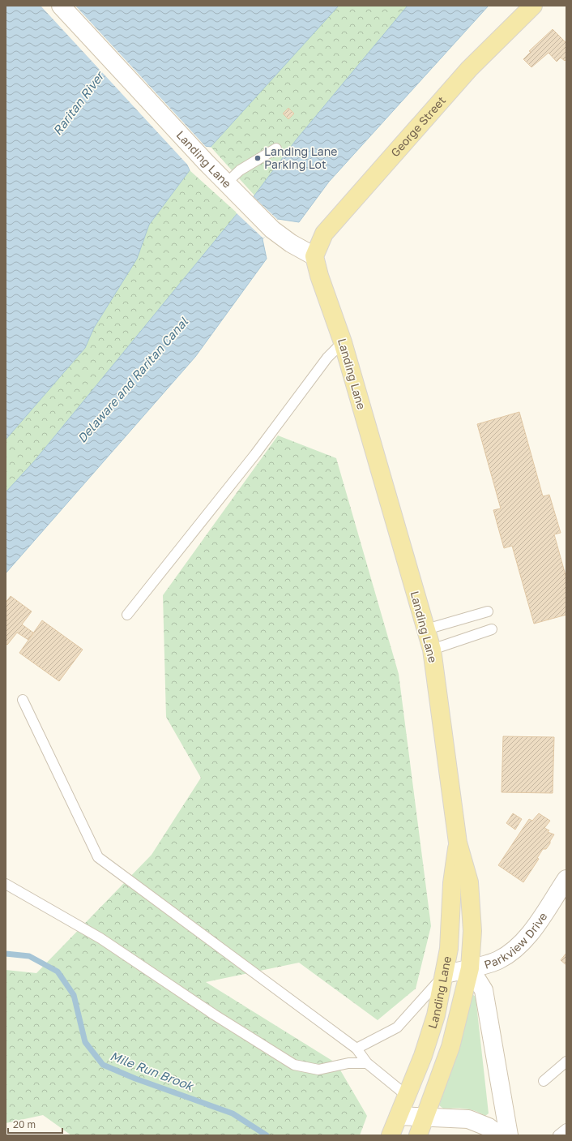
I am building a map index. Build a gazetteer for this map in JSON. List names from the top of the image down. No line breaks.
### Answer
{"streets":{"main road":["George Street","Landing Lane"],"street":["Parkview Drive"]},"crossings":[["George Street","Landing Lane"],["Landing Lane","Parkview Drive"]],"water":["Raritan River","Delaware and Raritan Canal","Mile Run Brook"],"places":["Landing Lane Parking Lot"],"scale_bar":"20 m"}
